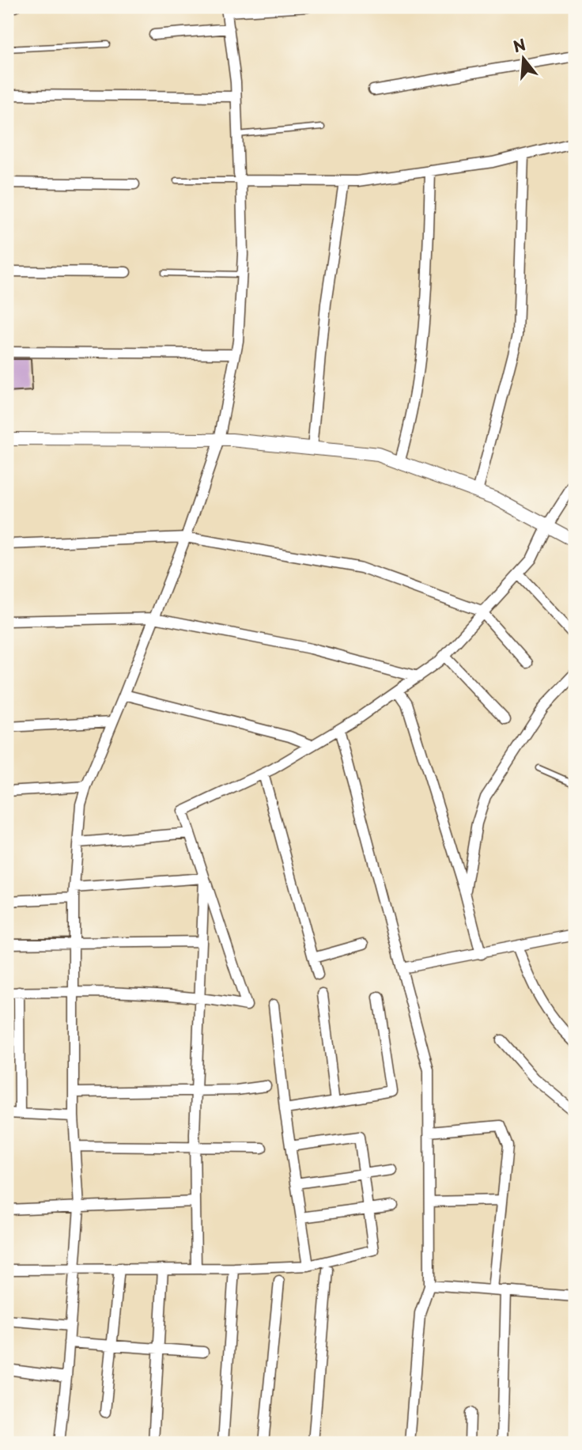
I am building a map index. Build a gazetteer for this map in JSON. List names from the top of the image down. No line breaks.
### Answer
{"north":"top"}
